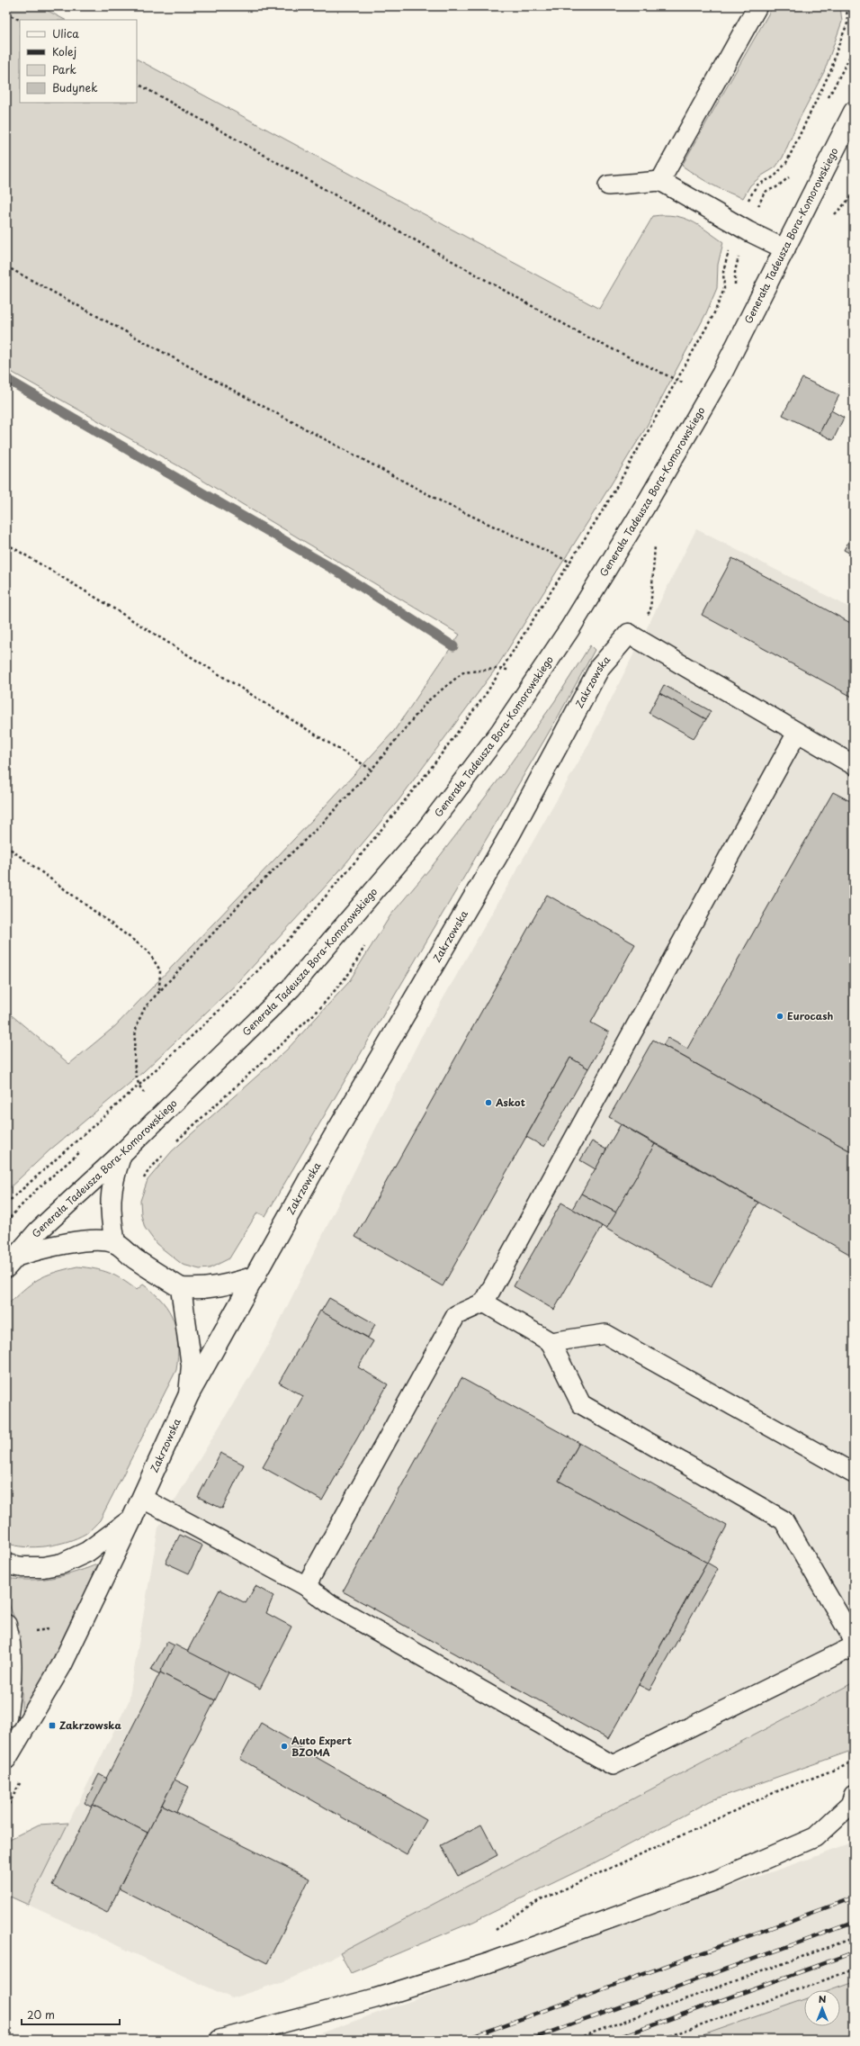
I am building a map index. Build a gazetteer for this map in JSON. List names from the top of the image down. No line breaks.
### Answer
{"streets":{"street":["Generała Tadeusza Bora-Komorowskiego","Zakrzowska"]},"places":{"other":["Eurocash","Askot","Auto Expert BZOMA"],"transit":["Zakrzowska"]},"legend":["Ulica","Kolej","Park","Budynek"],"scale_bar":"20 m","north":"top"}
